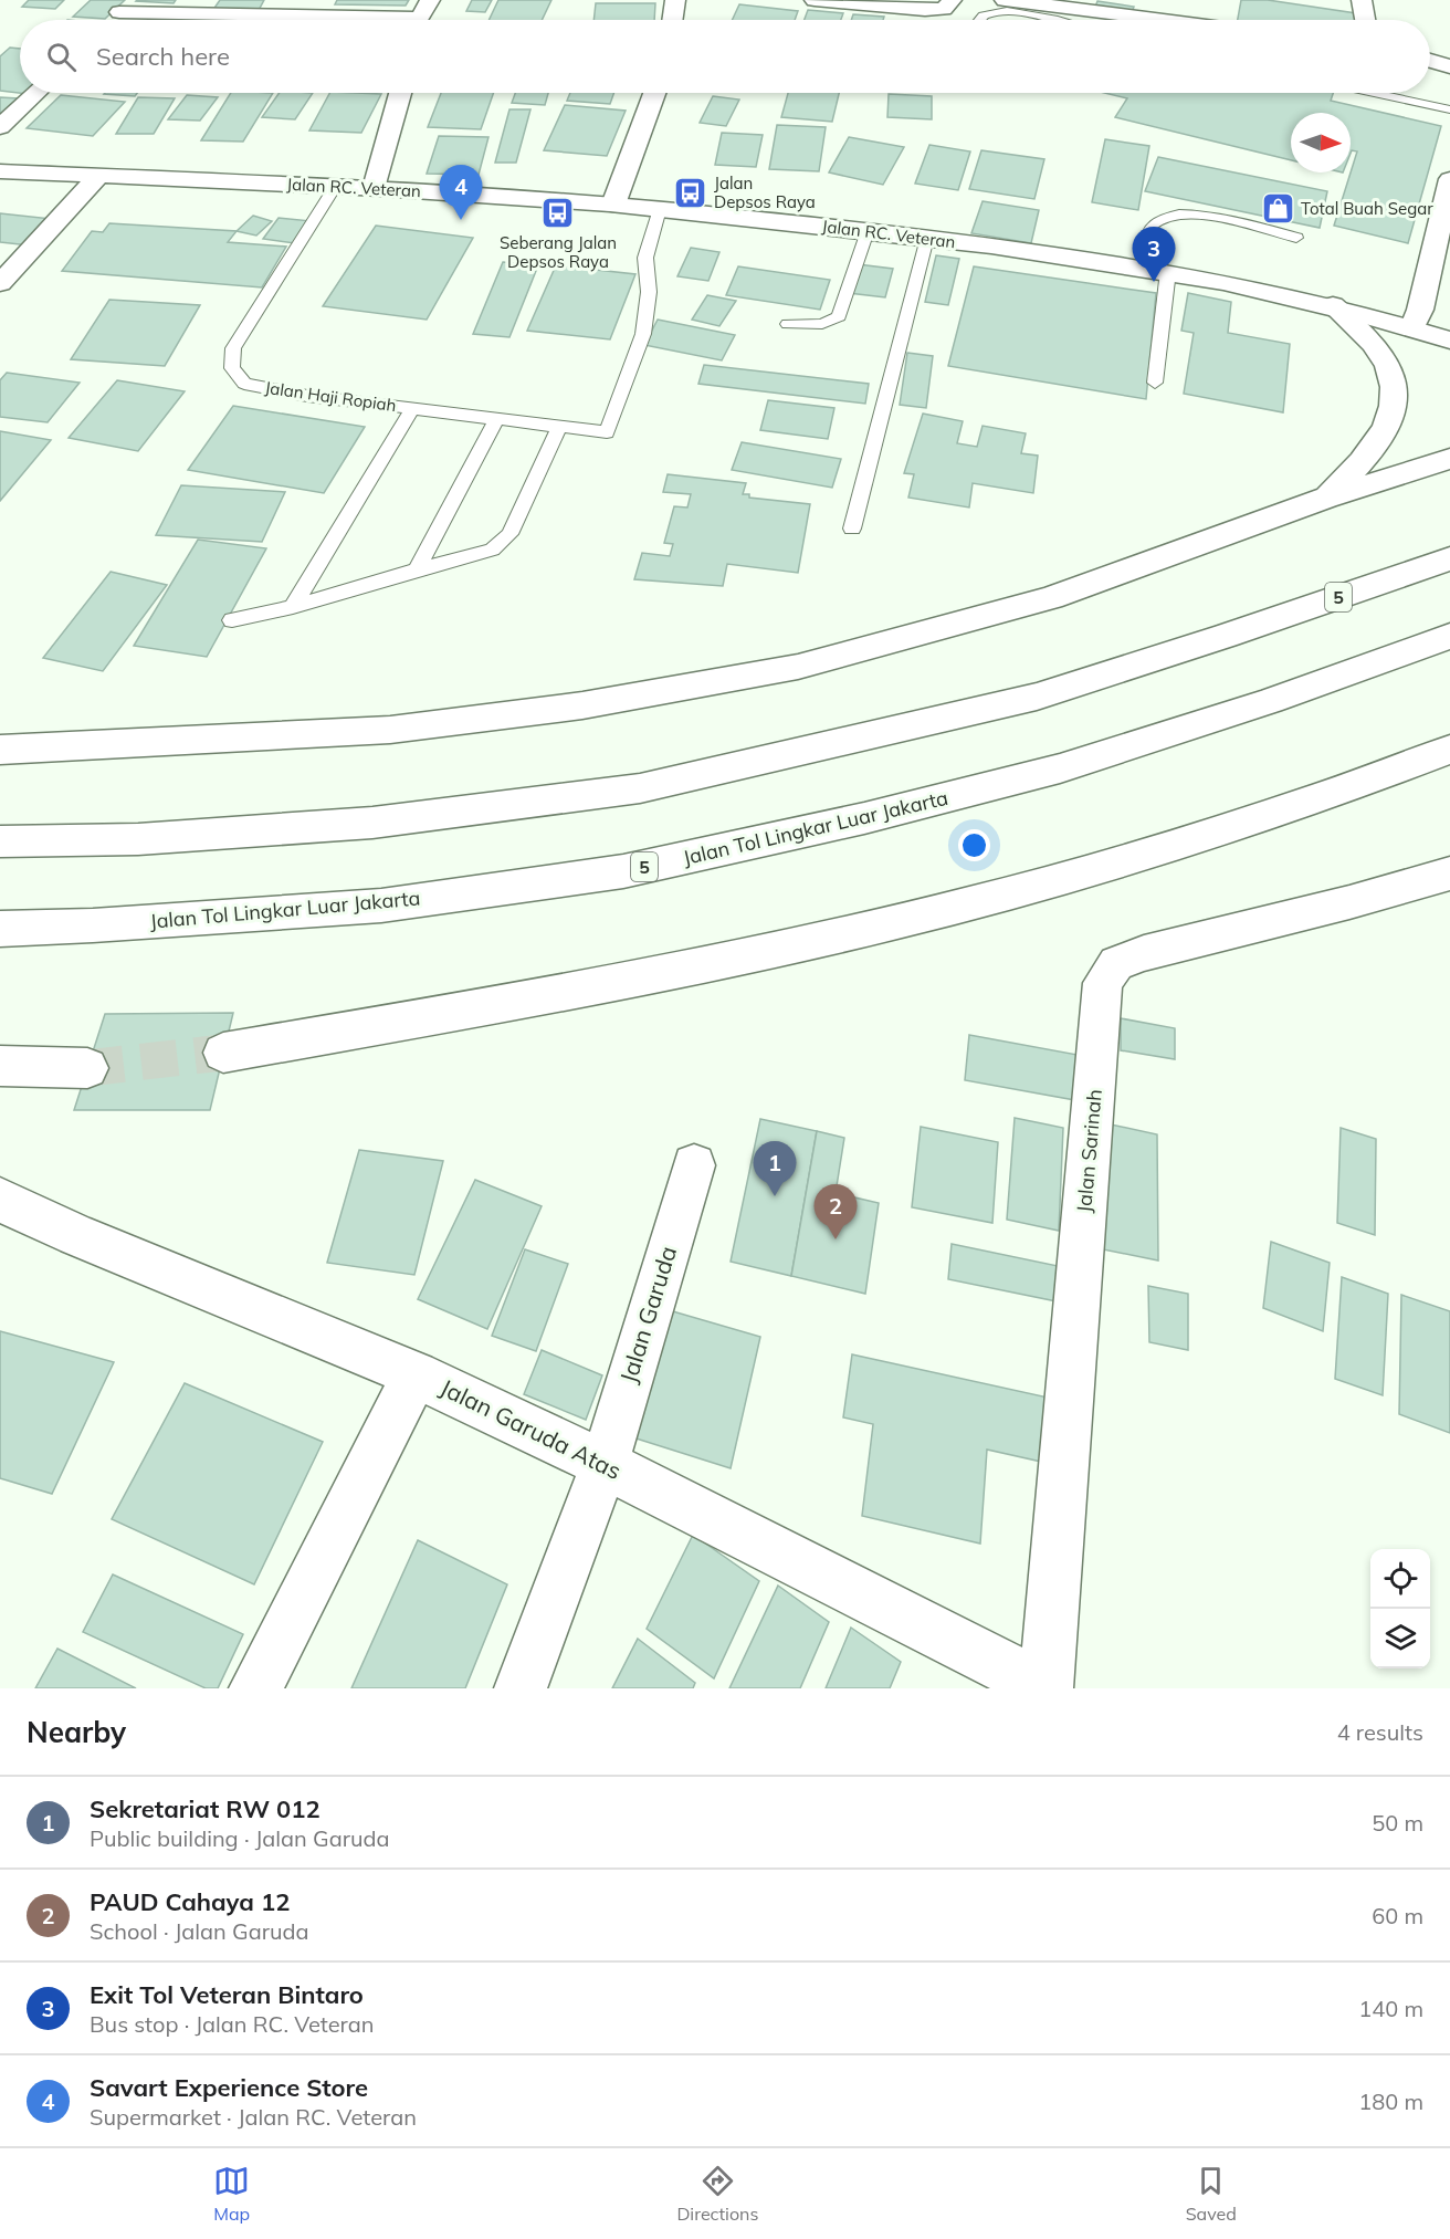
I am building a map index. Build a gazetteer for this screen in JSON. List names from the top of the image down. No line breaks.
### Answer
{"streets":{"main road":["Jalan RC. Veteran","5","Jalan Tol Lingkar Luar Jakarta","Jalan Sarinah","Jalan Garuda","Jalan Garuda Atas"],"lane":["Jalan Haji Ropiah"]},"crossings":[["Jalan RC. Veteran","Jalan Haji Ropiah"],["Jalan Sarinah","Jalan Garuda Atas"],["Jalan Garuda","Jalan Garuda Atas"]],"places":{"bus stop":["Jalan Depsos Raya","Seberang Jalan Depsos Raya"],"shop":["Total Buah Segar"]},"north":"right","page":{"search":"Search here","pins":["4","3","1","2"],"heading":["Nearby","4 results"],"list":[{"mark":"1","name":"Sekretariat RW 012","note":"Public building · Jalan Garuda","value":"50 m"},{"mark":"2","name":"PAUD Cahaya 12","note":"School · Jalan Garuda","value":"60 m"},{"mark":"3","name":"Exit Tol Veteran Bintaro","note":"Bus stop · Jalan RC. Veteran","value":"140 m"},{"mark":"4","name":"Savart Experience Store","note":"Supermarket · Jalan RC. Veteran","value":"180 m"}],"nav":["Map","Directions","Saved"]}}
